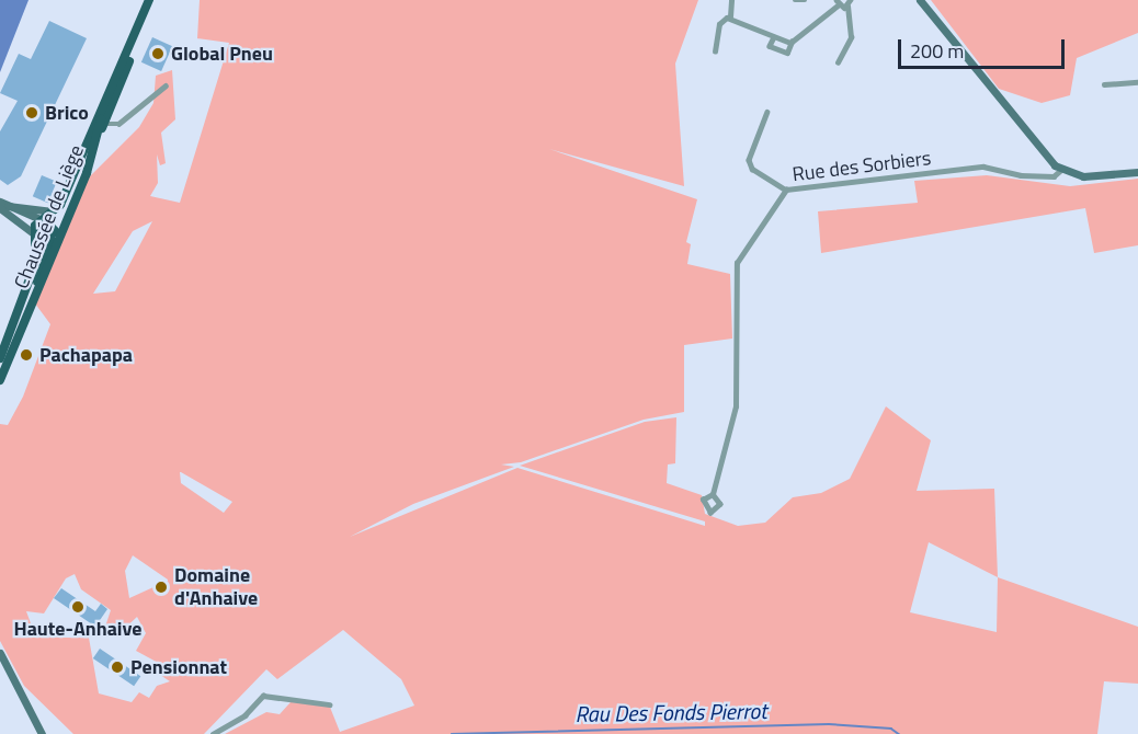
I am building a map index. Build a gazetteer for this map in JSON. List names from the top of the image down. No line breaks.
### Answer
{"streets":{"main road":["Chaussée de Liège"],"street":["Rue des Sorbiers"]},"water":["Rau Des Fonds Pierrot"],"places":["Global Pneu","Brico","Pachapapa","Domaine d'Anhaive","Haute-Anhaive","Pensionnat"],"scale_bar":"200 m"}
